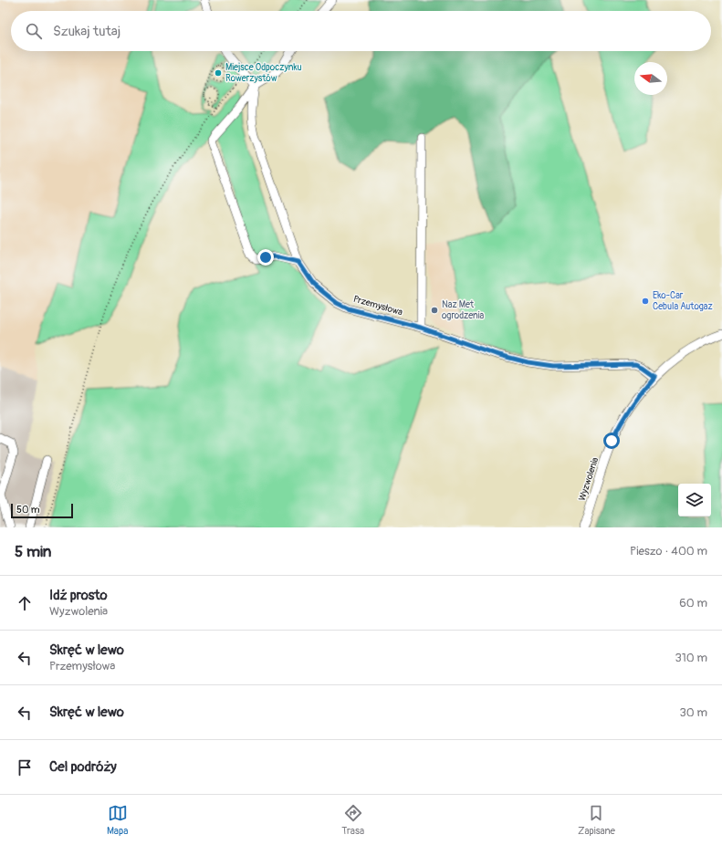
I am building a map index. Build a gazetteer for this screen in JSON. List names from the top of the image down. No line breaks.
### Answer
{"streets":{"street":["Przemysłowa","Wyzwolenia"]},"crossings":[["Przemysłowa","Wyzwolenia"]],"places":["Miejsce Odpoczynku Rowerzystów","Eko-Car Cebula Autogaz","Naz Met ogrodzenia"],"scale_bar":"50 m","north":"left","page":{"search":"Szukaj tutaj","scale":"50 m","heading":["5 min","Pieszo · 400 m"],"list":[["Idź prosto","Wyzwolenia","60 m"],["Skręć w lewo","Przemysłowa","310 m"],["Skręć w lewo","30 m"],"Cel podróży"],"nav":["Mapa","Trasa","Zapisane"]}}
